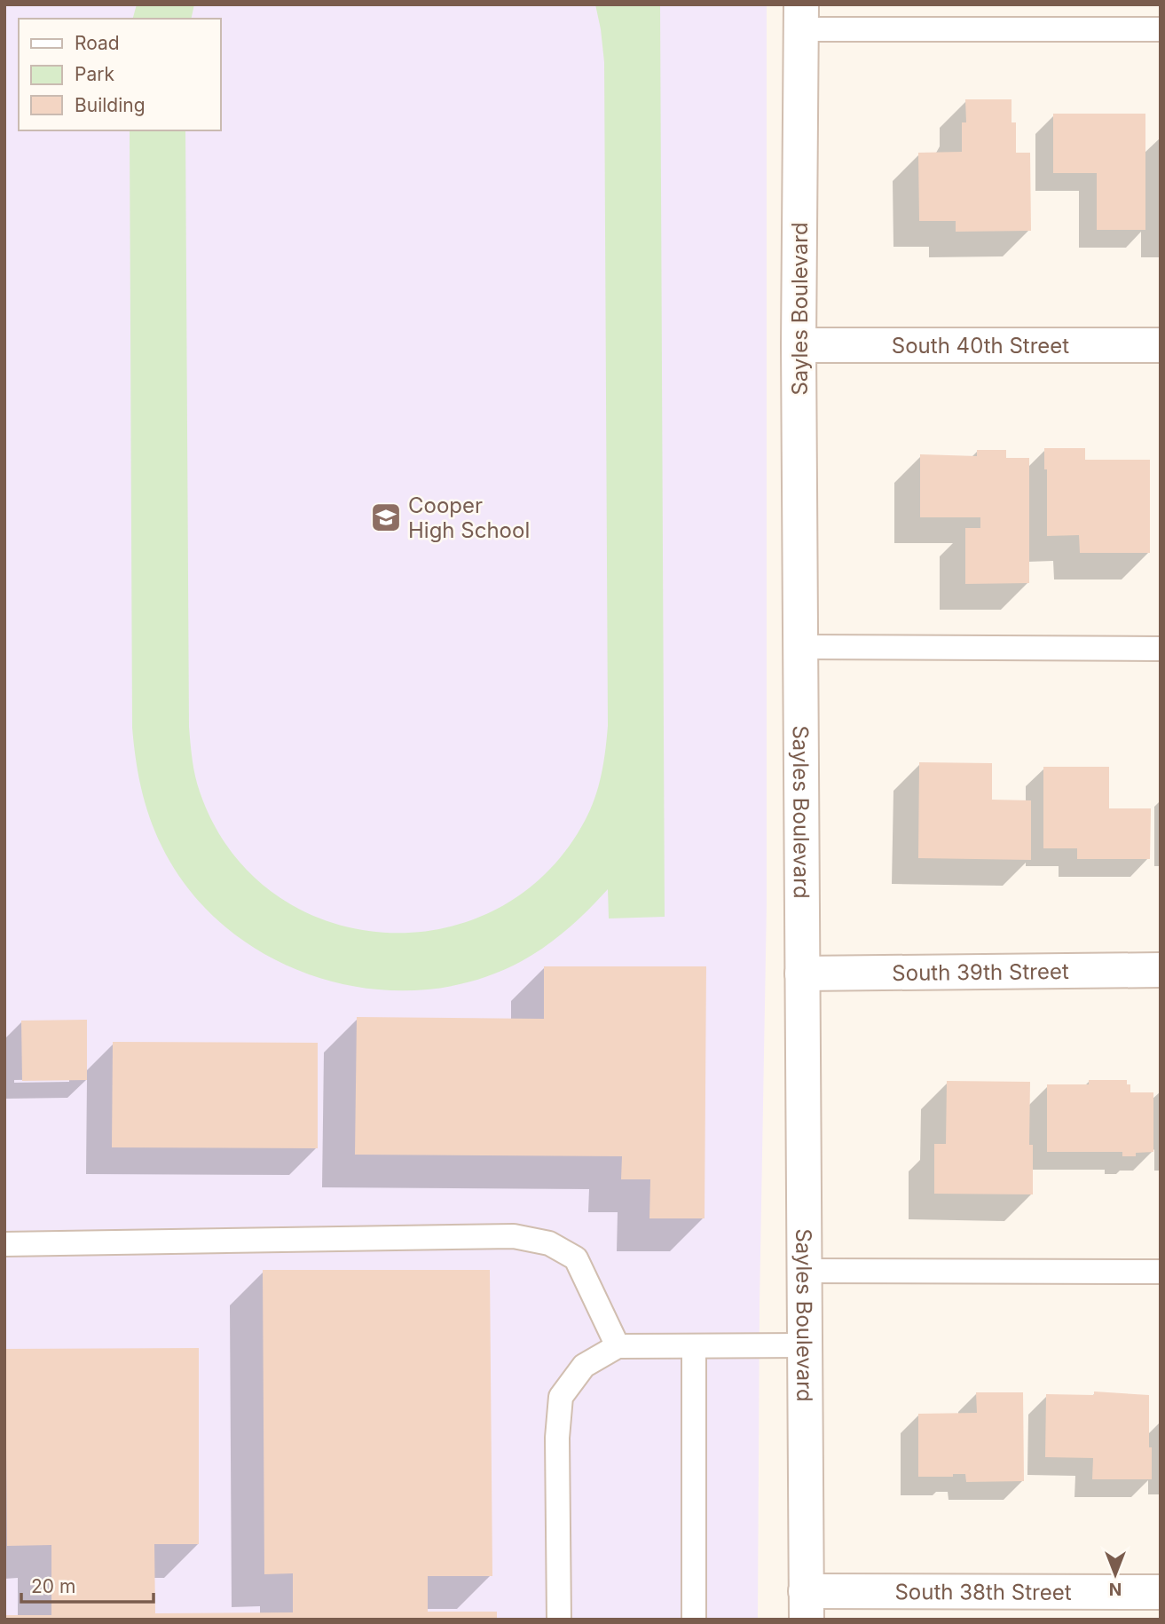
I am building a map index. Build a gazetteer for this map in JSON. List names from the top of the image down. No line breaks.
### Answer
{"streets":{"street":["Sayles Boulevard","South 40th Street","South 39th Street","South 38th Street"]},"crossings":[["Sayles Boulevard","South 40th Street"],["Sayles Boulevard","South 39th Street"],["Sayles Boulevard","South 38th Street"]],"places":{"school or university":["Cooper High School"]},"legend":["Road","Park","Building"],"scale_bar":"20 m","north":"bottom"}
